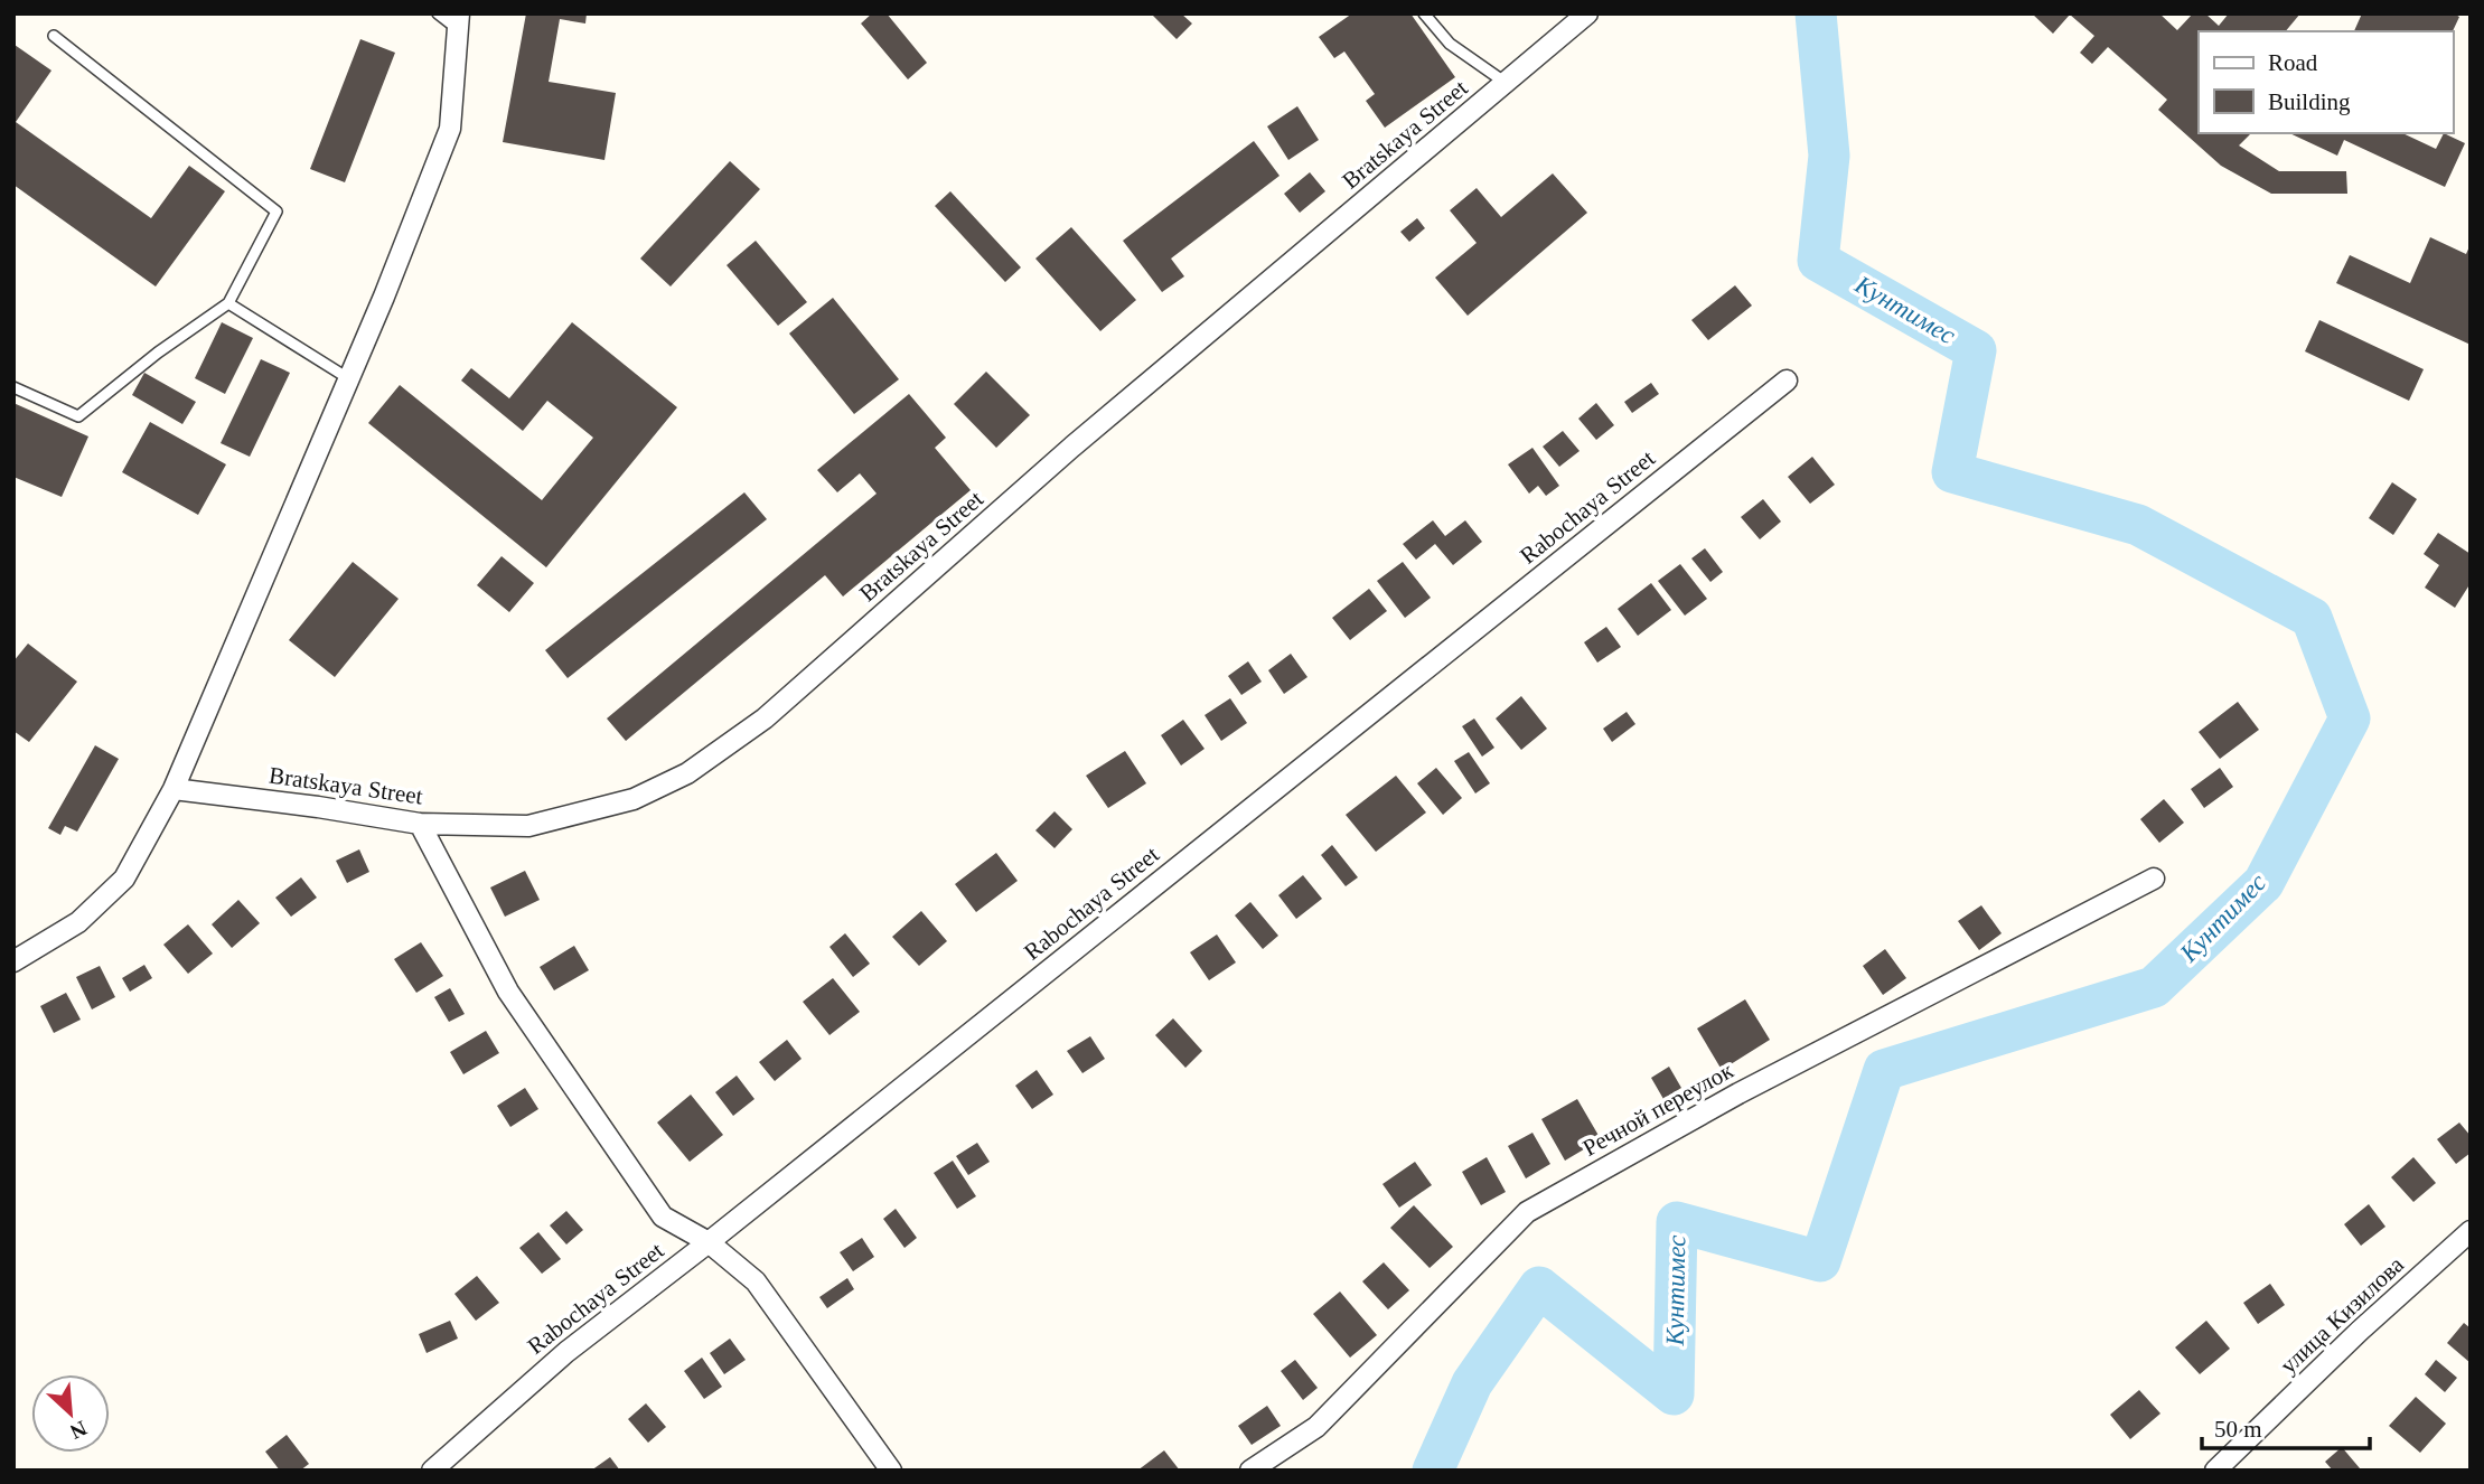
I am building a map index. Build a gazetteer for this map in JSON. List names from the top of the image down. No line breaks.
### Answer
{"streets":{"street":["Bratskaya Street","Rabochaya Street","Речной переулок","улица Кизилова"]},"water":["Кунтимес"],"legend":["Road","Building"],"scale_bar":"50 m","north":"bottom right"}
